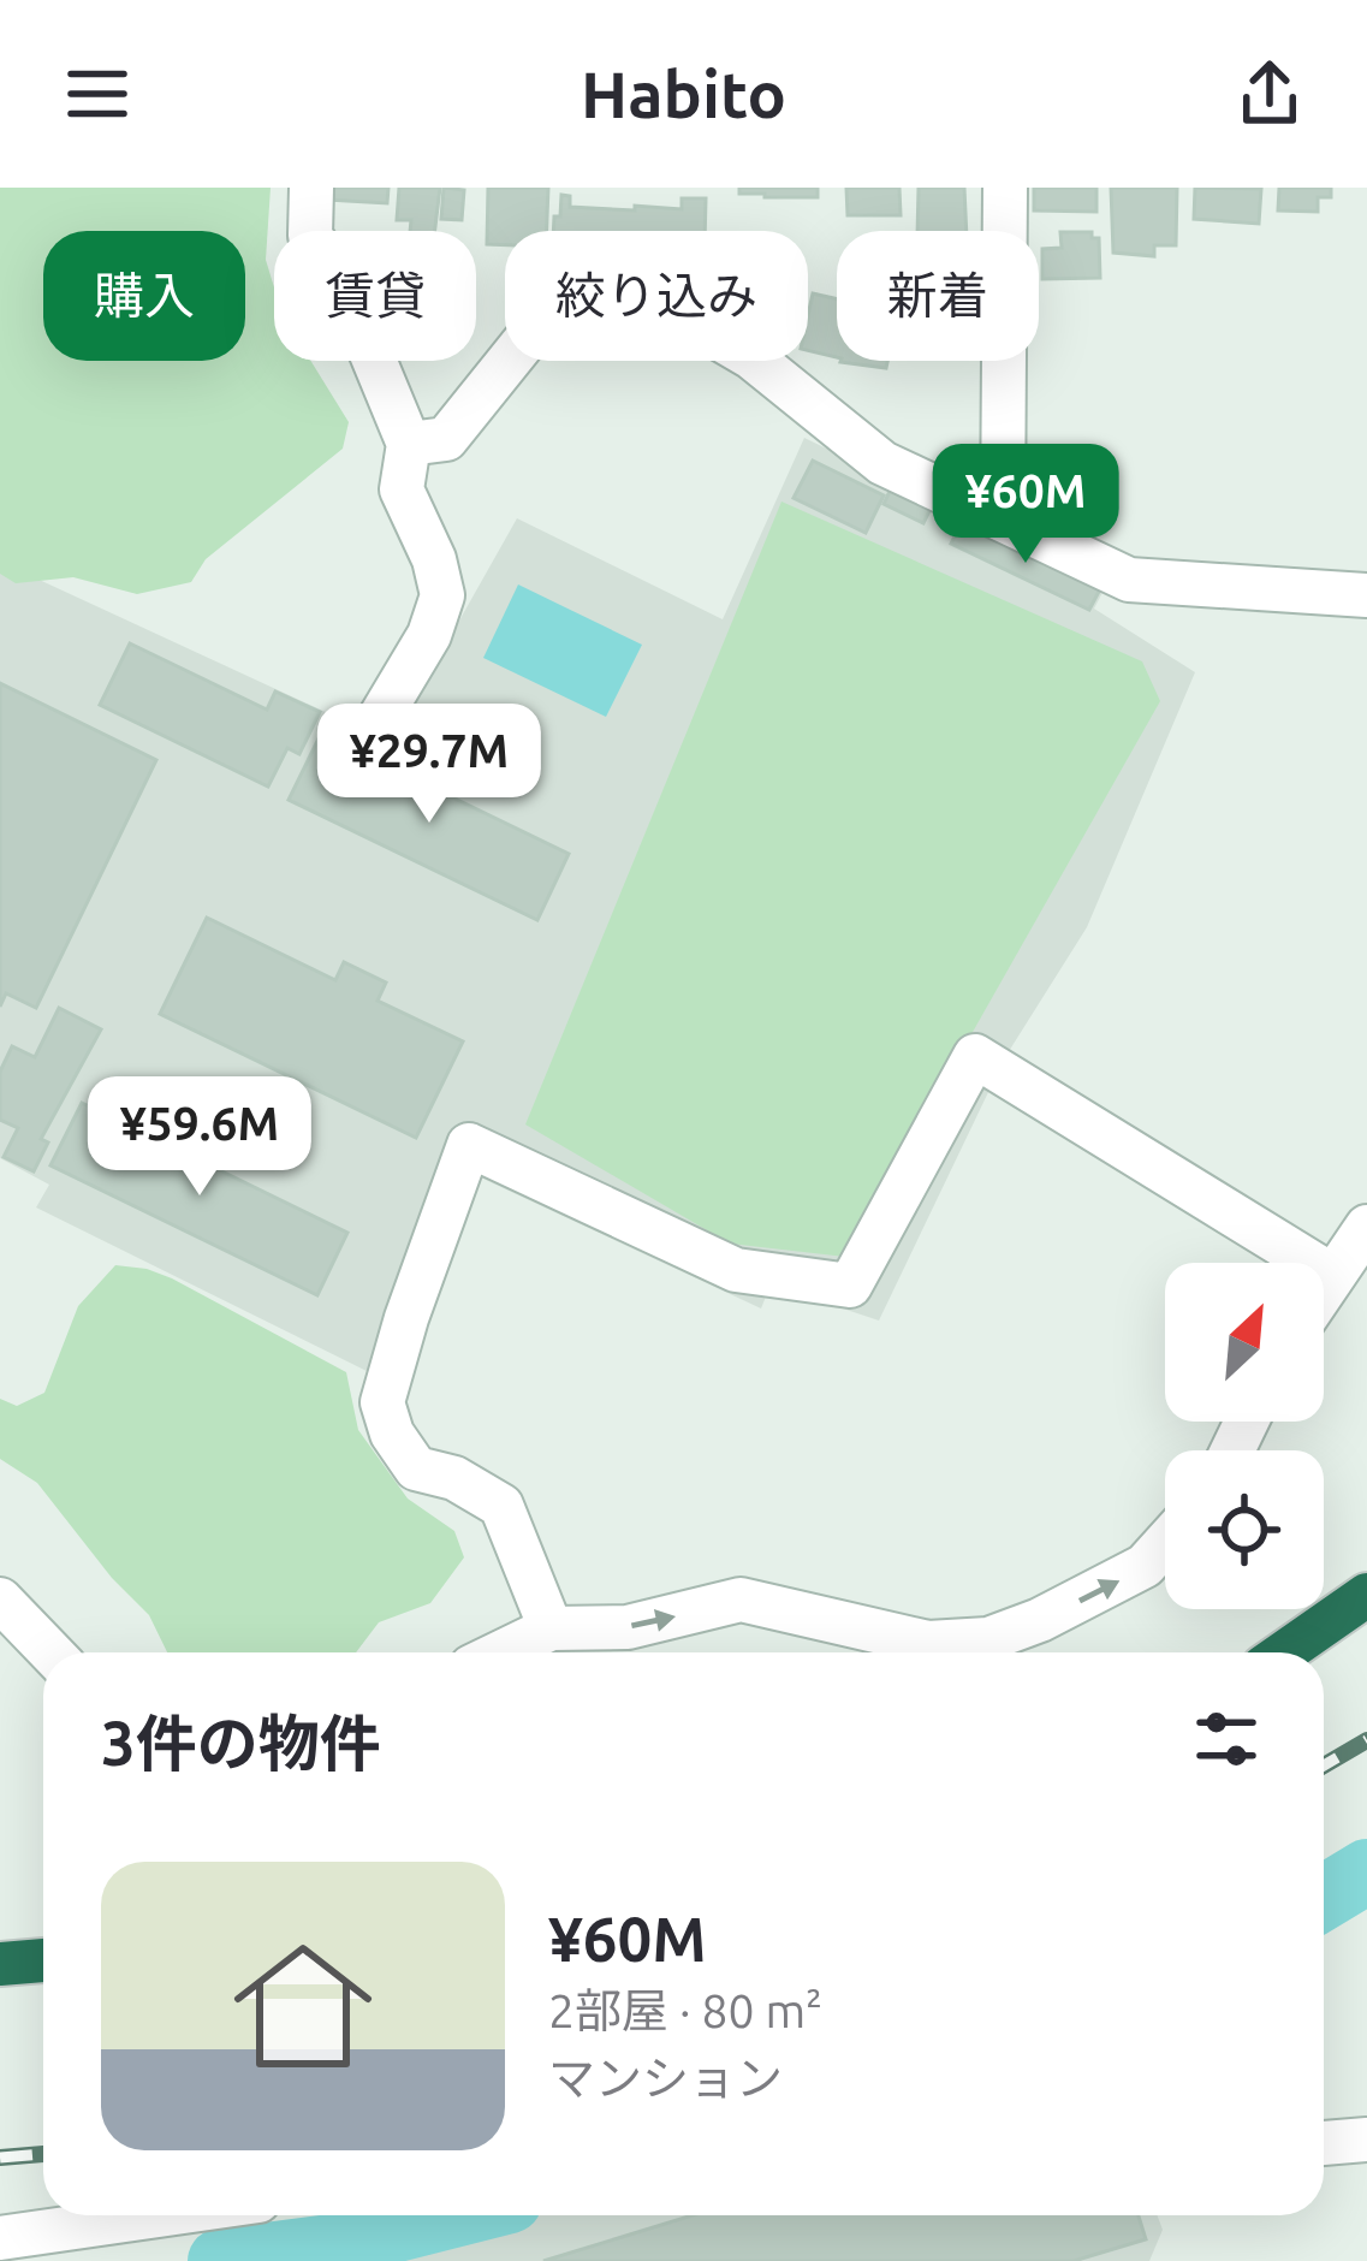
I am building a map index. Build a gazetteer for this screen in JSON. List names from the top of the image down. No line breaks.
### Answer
{"north":"top right","page":{"header":"Habito","chip":["購入","賃貸","絞り込み","新着"],"price":["¥60M","¥29.7M","¥59.6M"],"heading":"3件の物件","list":[{"name":"¥60M","note":"2部屋 · 80 m² · マンション"}]}}
